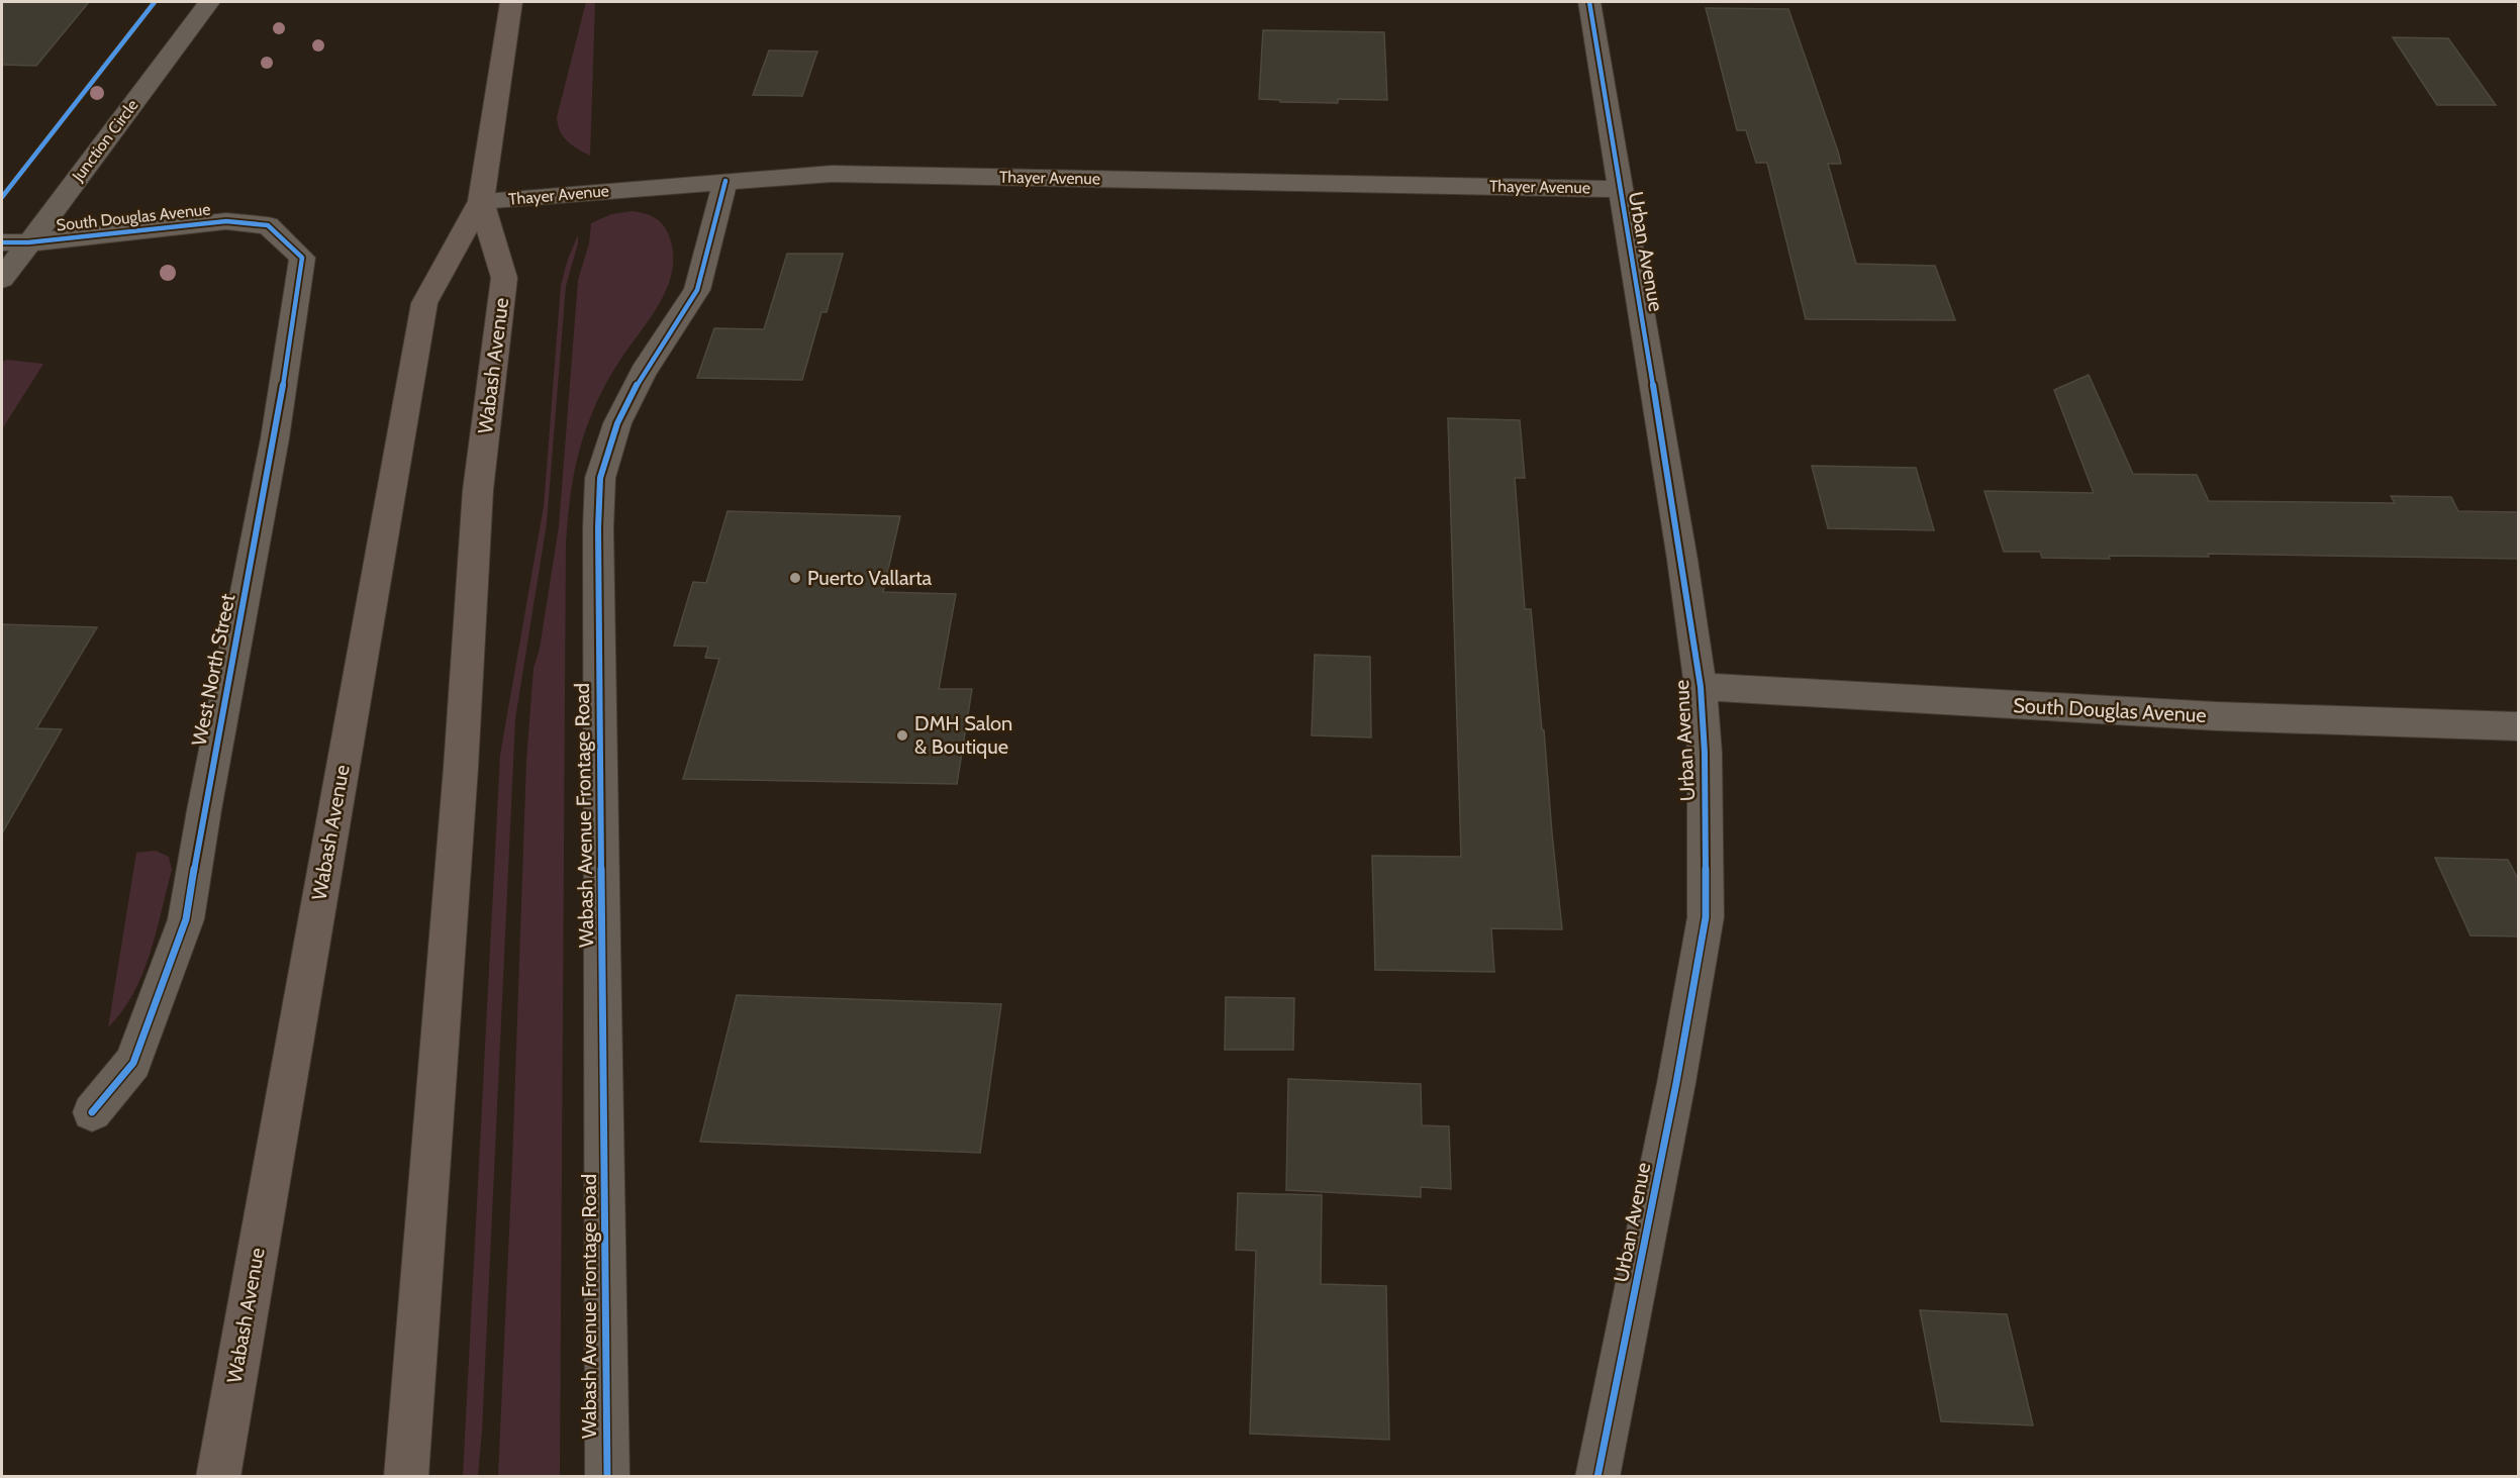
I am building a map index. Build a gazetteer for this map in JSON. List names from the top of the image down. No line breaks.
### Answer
{"streets":{"main road":["Wabash Avenue"],"street":["Junction Circle","Thayer Avenue","South Douglas Avenue","Urban Avenue","West North Street","Wabash Avenue Frontage Road"]},"crossings":[["Junction Circle","South Douglas Avenue"],["Thayer Avenue","Urban Avenue"],["Thayer Avenue","Wabash Avenue"],["Thayer Avenue","Wabash Avenue Frontage Road"],["South Douglas Avenue","Urban Avenue"],["South Douglas Avenue","West North Street"]],"places":["Puerto Vallarta","DMH Salon & Boutique"]}
